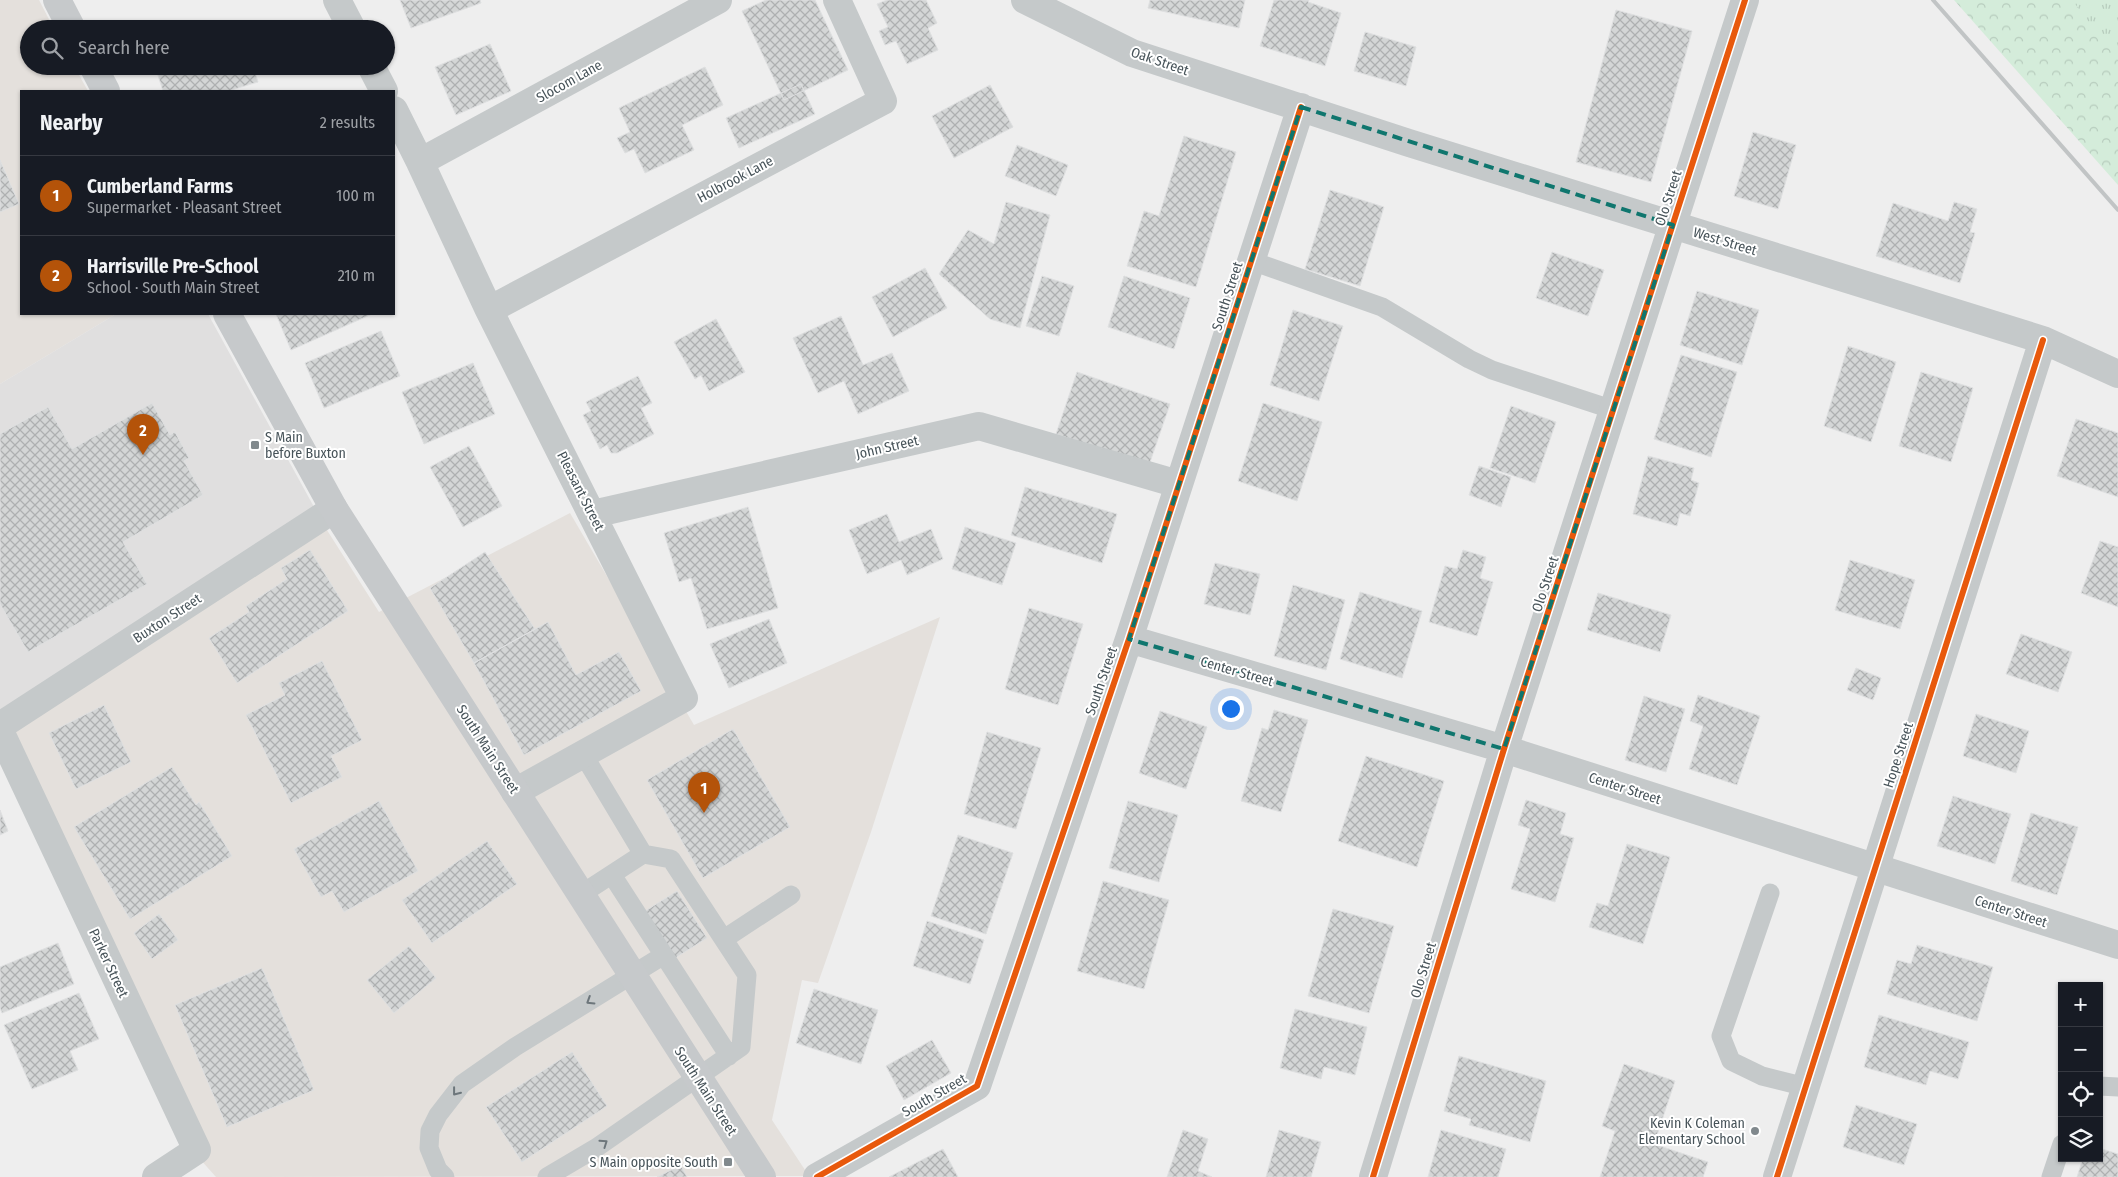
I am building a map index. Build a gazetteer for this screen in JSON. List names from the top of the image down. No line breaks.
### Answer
{"streets":{"main road":["South Main Street"],"street":["Oak Street","Slocom Lane","Holbrook Lane","Olo Street","West Street","South Street","John Street","Pleasant Street","Buxton Street","Center Street","Hope Street","Parker Street"]},"crossings":[["Oak Street","West Street"],["Oak Street","South Street"],["Slocom Lane","Pleasant Street"],["Holbrook Lane","Pleasant Street"],["Olo Street","West Street"],["Olo Street","Center Street"],["West Street","South Street"],["West Street","Hope Street"],["South Street","John Street"],["South Street","Center Street"],["John Street","Pleasant Street"],["Pleasant Street","South Main Street"],["Buxton Street","South Main Street"],["Center Street","Hope Street"]],"places":{"transit":["S Main before Buxton","S Main opposite South"],"other":["Kevin K Coleman Elementary School"]},"page":{"search":"Search here","heading":["Nearby","2 results"],"list":[{"mark":"1","name":"Cumberland Farms","note":"Supermarket · Pleasant Street","value":"100 m"},{"mark":"2","name":"Harrisville Pre-School","note":"School · South Main Street","value":"210 m"}],"pins":["2","1"],"map_buttons":["+","−"]}}
